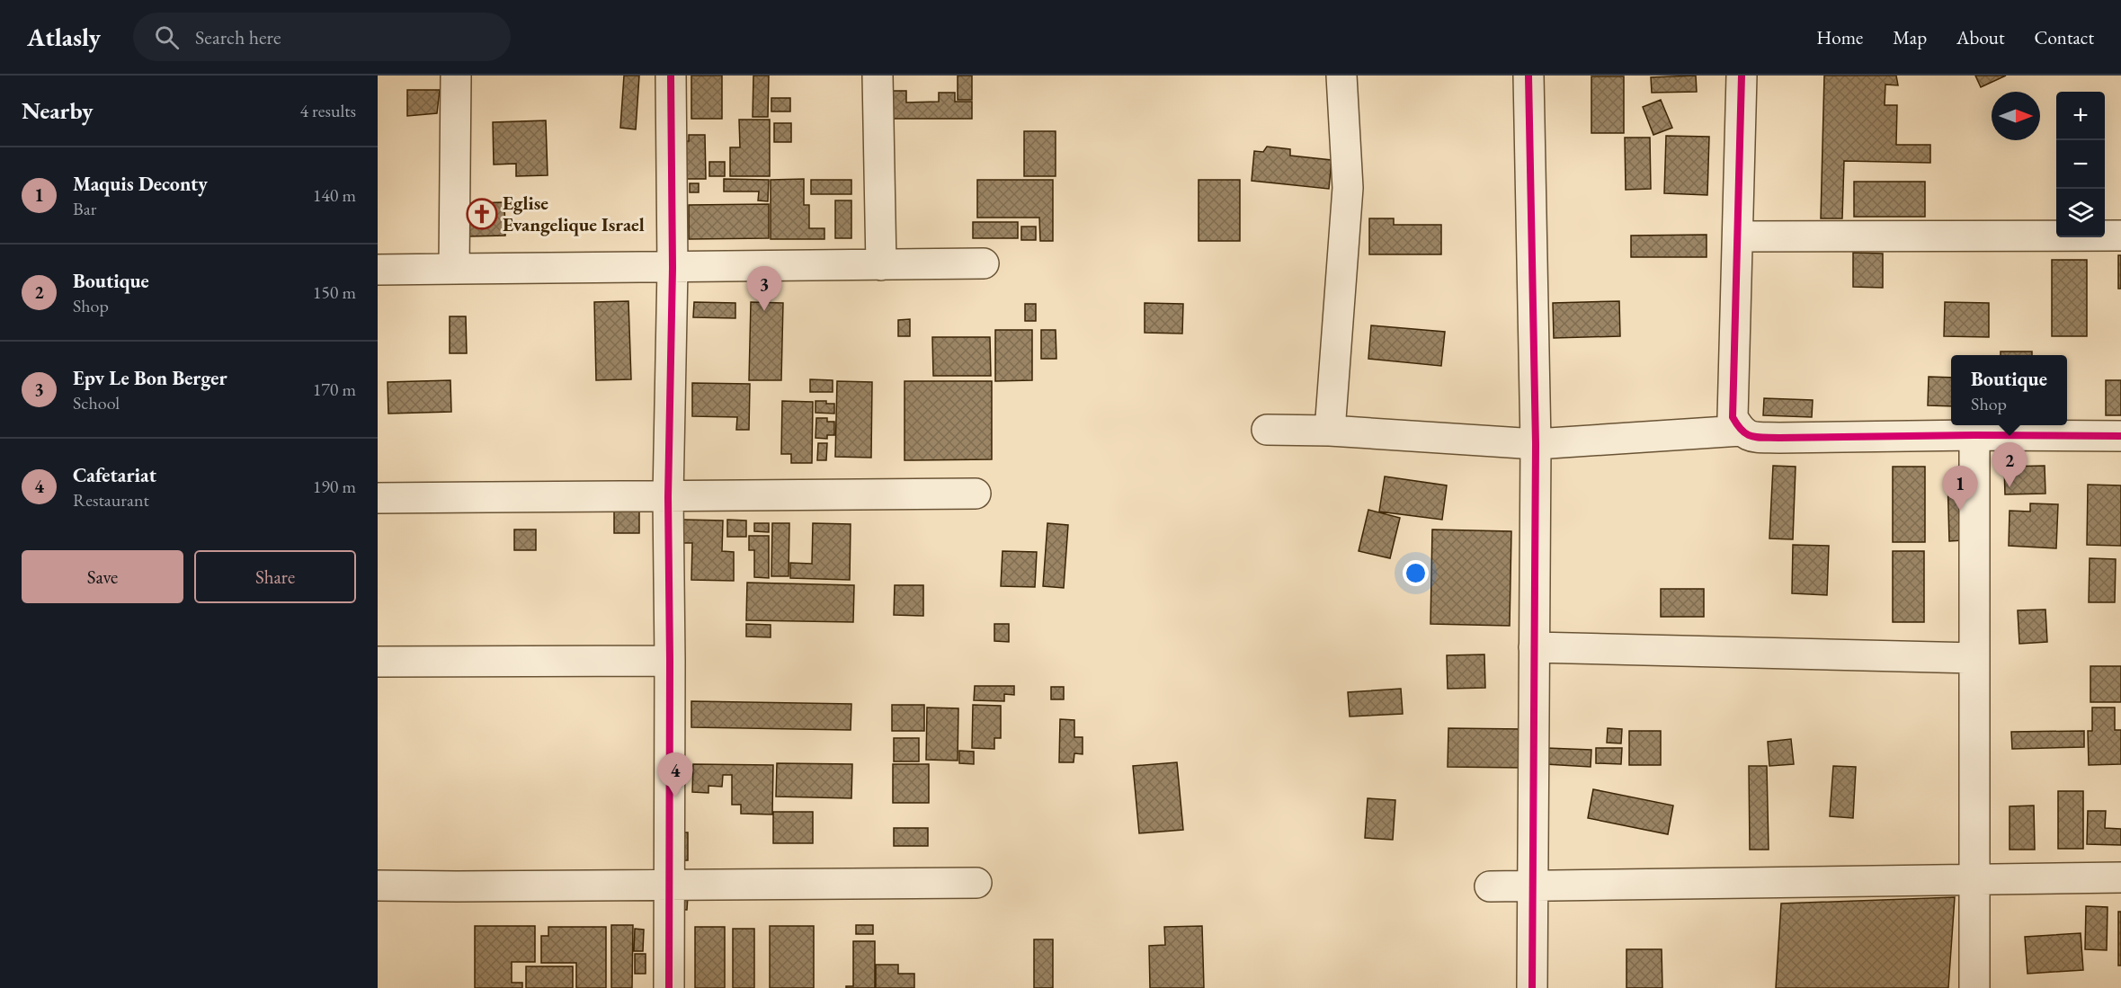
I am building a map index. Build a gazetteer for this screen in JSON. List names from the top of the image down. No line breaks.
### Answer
{"places":{"church":["Eglise Evangelique Israel"]},"north":"right","page":{"header":"Atlasly","search":"Search here","nav":["Home","Map","About","Contact"],"heading":["Nearby","4 results"],"map_buttons":["+","−"],"list":[{"mark":"1","name":"Maquis Deconty","note":"Bar","value":"140 m"},{"mark":"2","name":"Boutique","note":"Shop","value":"150 m"},{"mark":"3","name":"Epv Le Bon Berger","note":"School","value":"170 m"},{"mark":"4","name":"Cafetariat","note":"Restaurant","value":"190 m"}],"pins":["3","2","1","4"],"popup":["Boutique","Shop"],"buttons":["Save","Share"]}}
